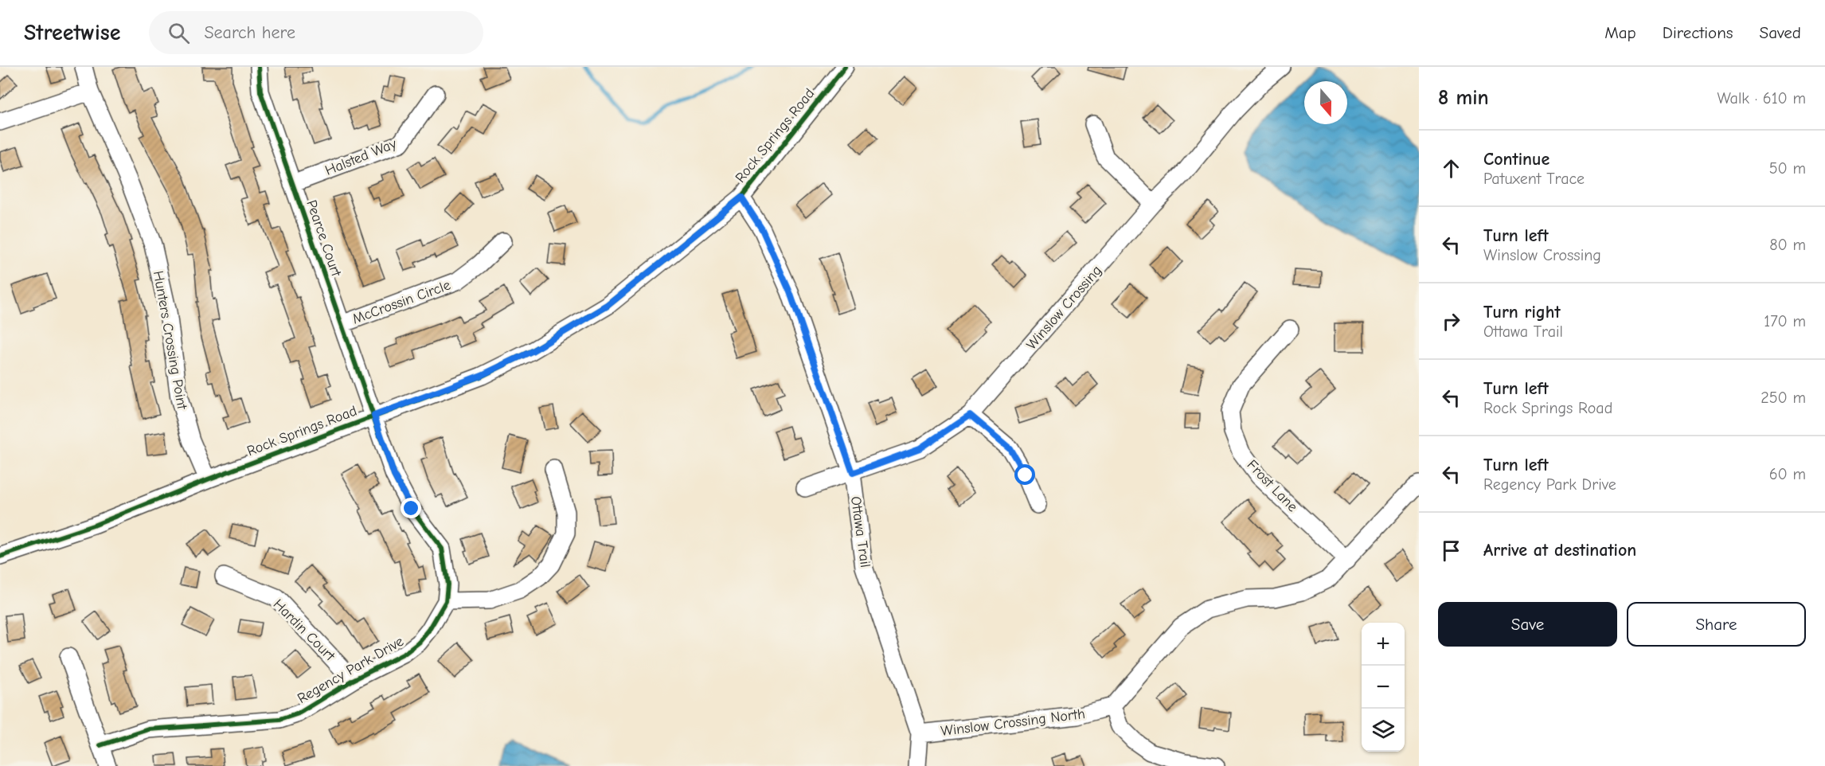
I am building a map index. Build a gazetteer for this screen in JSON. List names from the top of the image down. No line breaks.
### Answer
{"streets":{"street":["Rock Springs Road","Halsted Way","Pearce Court","McCrossin Circle","Winslow Crossing","Hunters Crossing Point","Frost Lane","Ottawa Trail","Hardin Court","Regency Park Drive","Winslow Crossing North"]},"crossings":[["Rock Springs Road","Pearce Court"],["Rock Springs Road","Hunters Crossing Point"],["Rock Springs Road","Ottawa Trail"],["Rock Springs Road","Regency Park Drive"],["Halsted Way","Pearce Court"],["Pearce Court","McCrossin Circle"],["Pearce Court","Regency Park Drive"],["Winslow Crossing","Ottawa Trail"],["Ottawa Trail","Winslow Crossing North"],["Hardin Court","Regency Park Drive"]],"north":"bottom","page":{"header":"Streetwise","search":"Search here","nav":["Map","Directions","Saved"],"heading":["8 min","Walk · 610 m"],"list":[["Continue","Patuxent Trace","50 m"],["Turn left","Winslow Crossing","80 m"],["Turn right","Ottawa Trail","170 m"],["Turn left","Rock Springs Road","250 m"],["Turn left","Regency Park Drive","60 m"],"Arrive at destination"],"buttons":["Save","Share"],"map_buttons":["+","−"]}}
